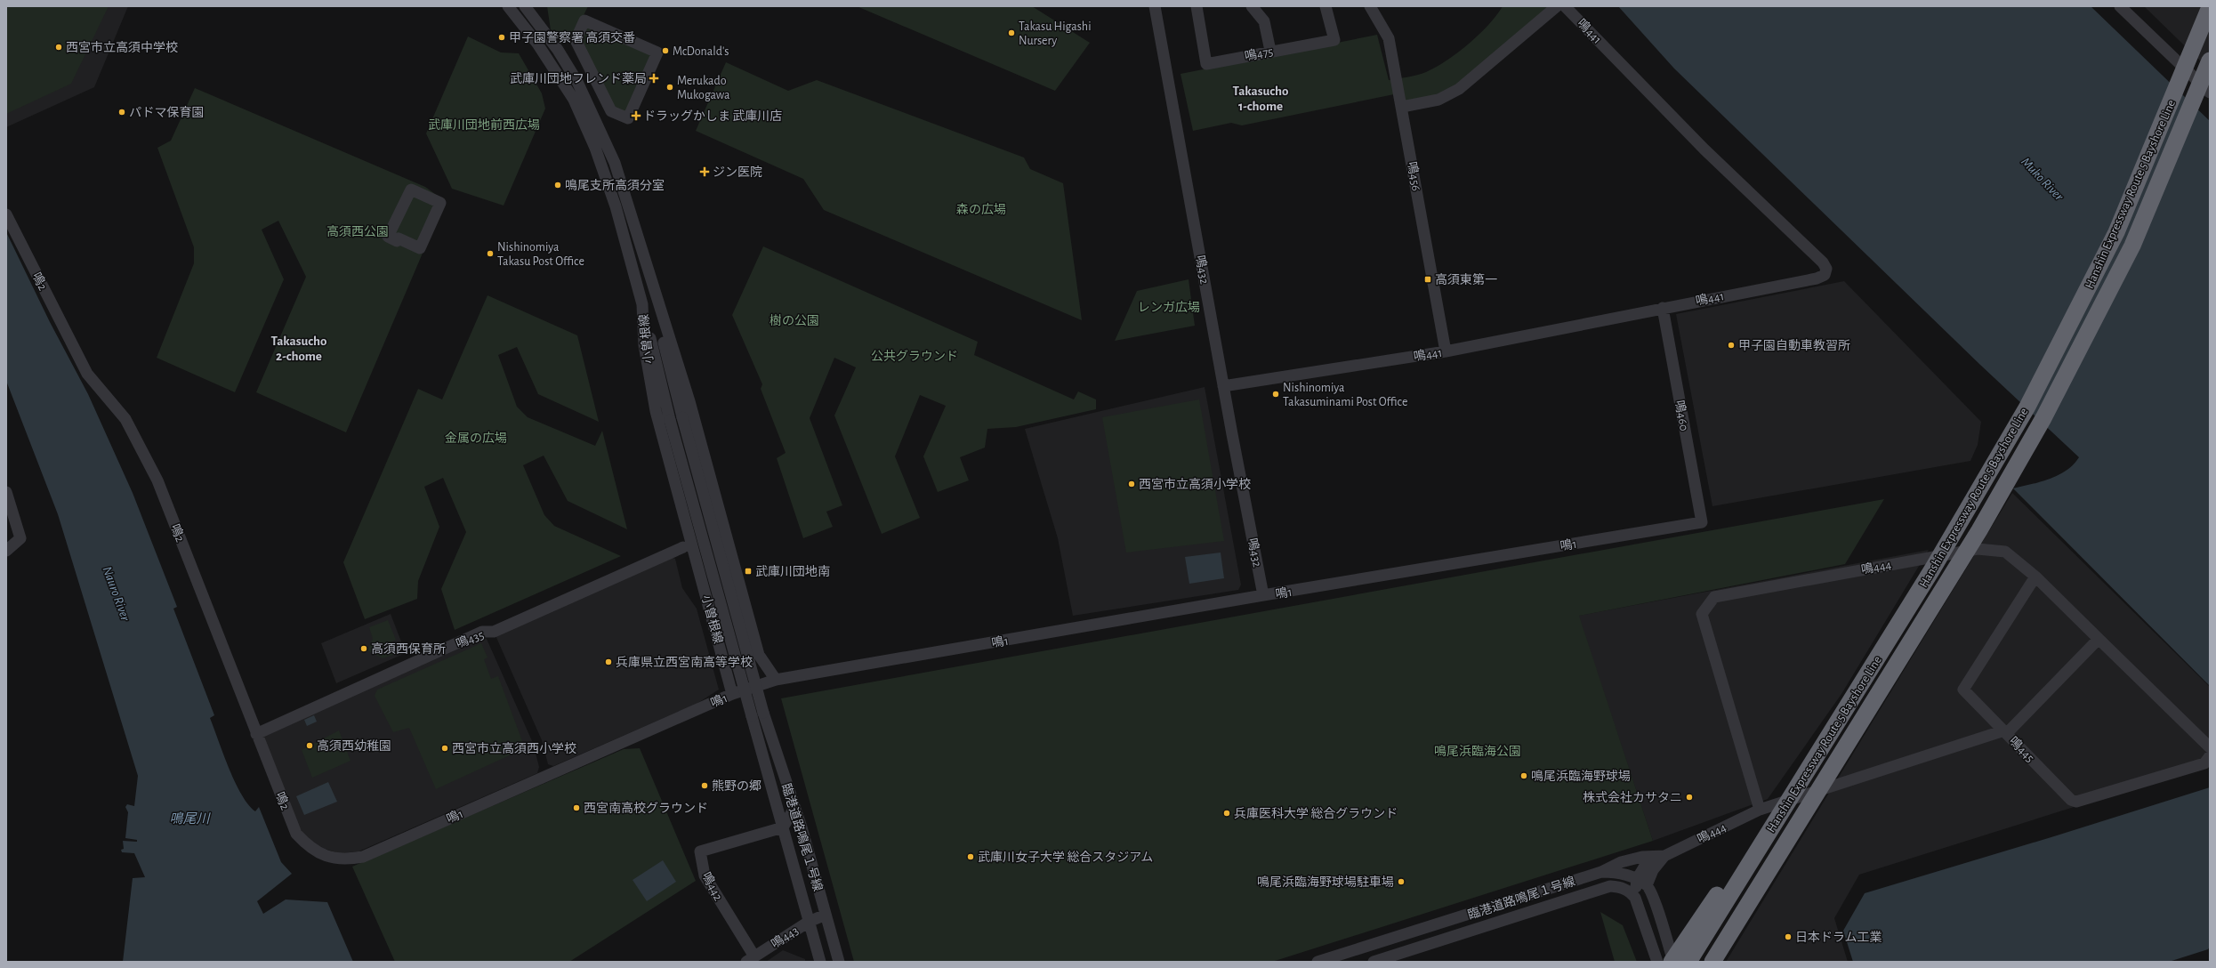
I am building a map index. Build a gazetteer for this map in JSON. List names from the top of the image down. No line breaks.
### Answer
{"streets":{"highway":["Hanshin Expressway Route 5 Bayshore Line"],"street":["鳴441","鳴475","鳴456","鳴432","鳴2","小曽根線","鳴460","鳴1","鳴444","鳴435","鳴445","臨港道路鳴尾１号線","鳴442","鳴443"]},"crossings":[["鳴441","鳴456"],["鳴441","鳴432"],["鳴441","鳴460"],["鳴432","鳴1"],["鳴2","鳴1"],["鳴2","鳴435"],["小曽根線","鳴1"],["小曽根線","臨港道路鳴尾１号線"],["鳴460","鳴1"],["鳴444","鳴445"],["臨港道路鳴尾１号線","鳴442"],["臨港道路鳴尾１号線","鳴443"],["鳴442","鳴443"]],"districts":["Takasucho 1-chome","Takasucho 2-chome"],"water":["Muko River","Nauro River","鳴尾川"],"parks":["武庫川団地前西広場","森の広場","高須西公園","レンガ広場","樹の公園","公共グラウンド","金属の広場","鳴尾浜臨海公園"],"places":{"other":["Takasu Higashi Nursery","甲子園警察署 高須交番","西宮市立高須中学校","McDonald's","Merukado Mukogawa","パドマ保育園","鳴尾支所高須分室","Nishinomiya Takasu Post Office","甲子園自動車教習所","Nishinomiya Takasuminami Post Office","西宮市立高須小学校","高須西保育所","兵庫県立西宮南高等学校","高須西幼稚園","西宮市立高須西小学校","鳴尾浜臨海野球場","熊野の郷","株式会社カサタニ","西宮南高校グラウンド","兵庫医科大学 総合グラウンド","武庫川女子大学 総合スタジアム","鳴尾浜臨海野球場駐車場","日本ドラム工業"],"health":["武庫川団地フレンド薬局","ドラッグかしま 武庫川店","ジン医院"],"transit":["高須東第一","武庫川団地南"]}}
